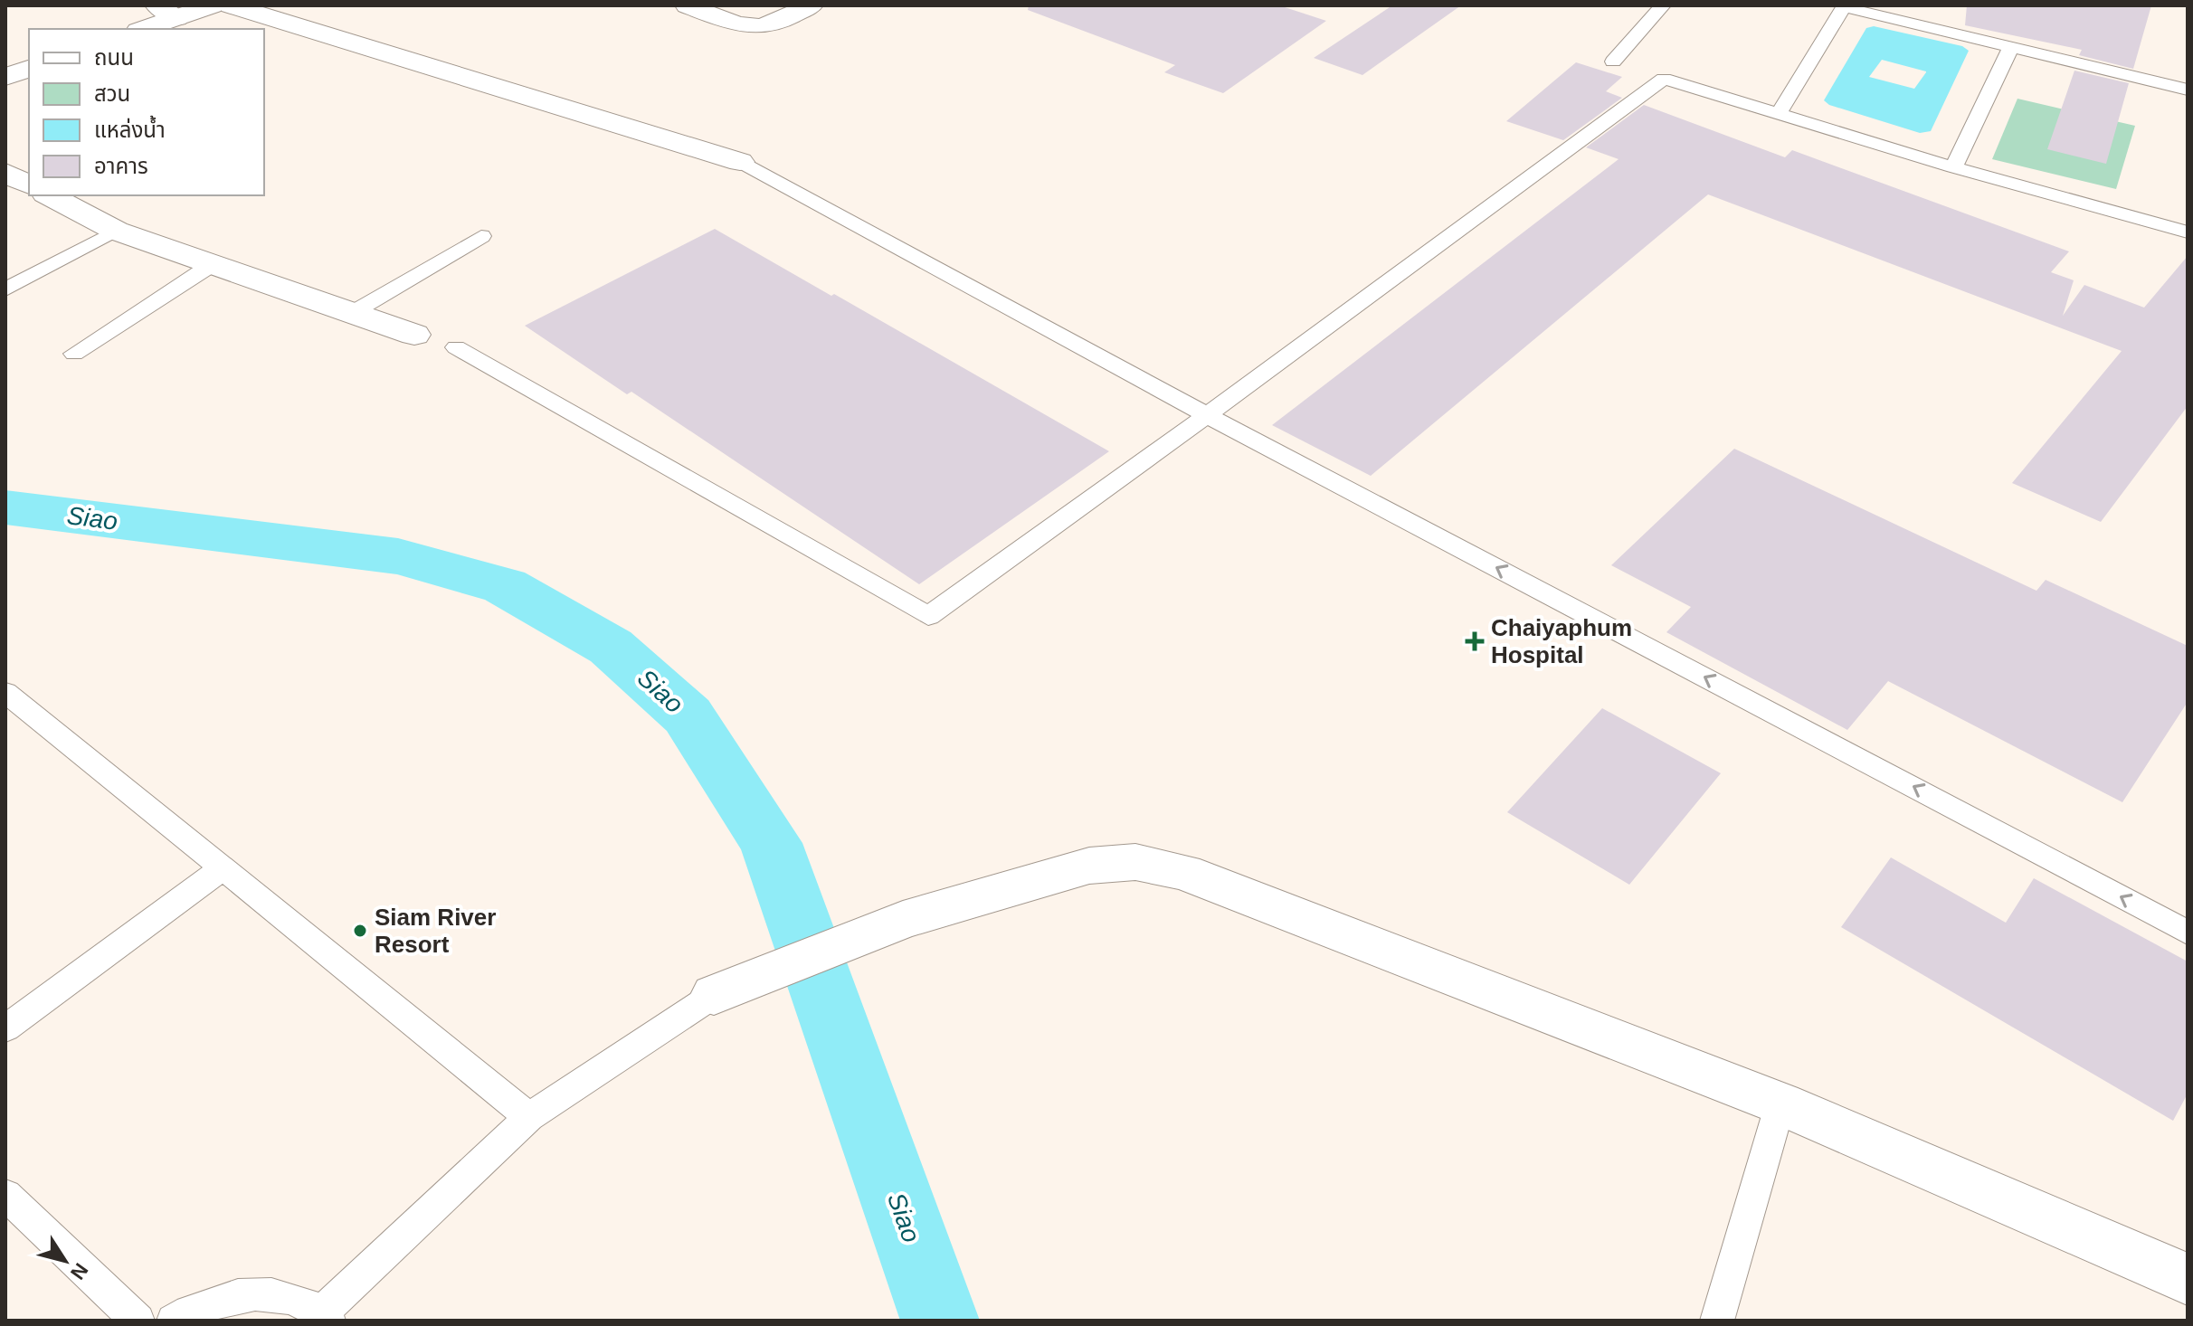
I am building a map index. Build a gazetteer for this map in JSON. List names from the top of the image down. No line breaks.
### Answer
{"water":["Siao"],"places":{"health":["Chaiyaphum Hospital"],"other":["Siam River Resort"]},"legend":["ถนน","สวน","แหล่งน้ำ","อาคาร"],"north":"bottom right"}
